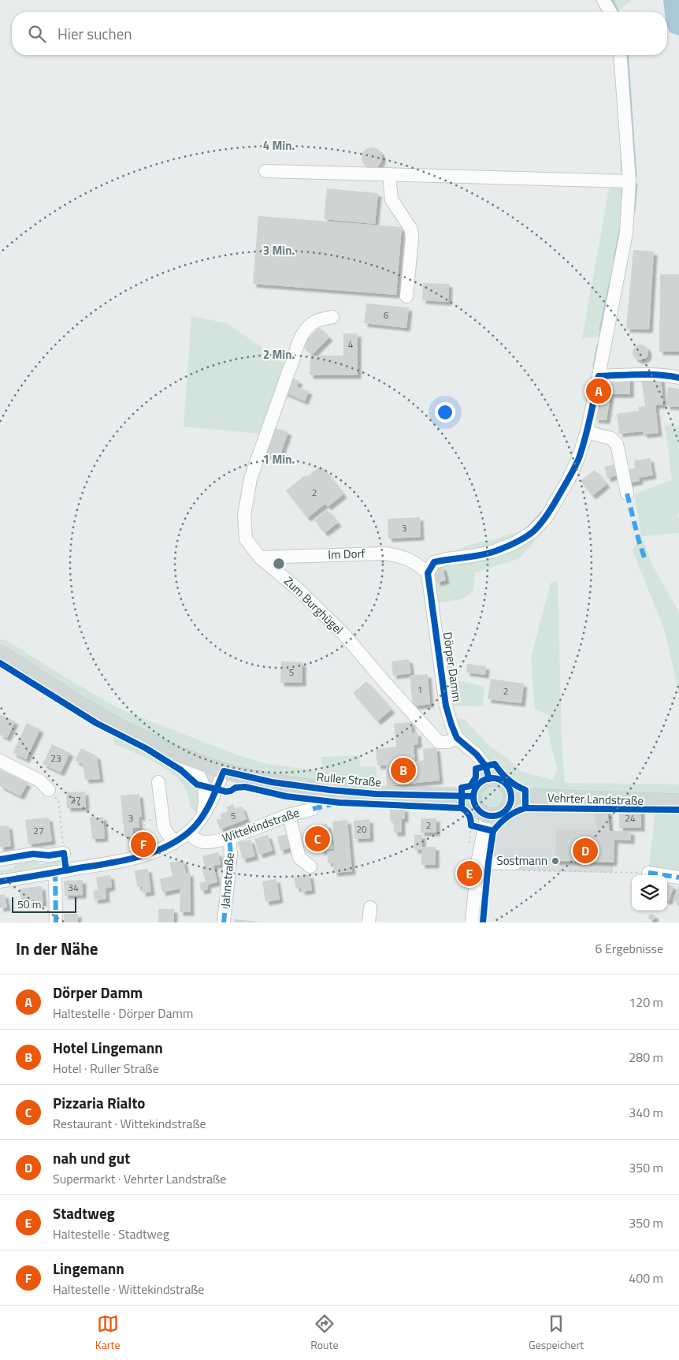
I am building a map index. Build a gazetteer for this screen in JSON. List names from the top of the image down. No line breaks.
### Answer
{"streets":{"main road":["Ruller Straße","Vehrter Landstraße"],"street":["Im Dorf","Zum Burghügel","Dörper Damm","Wittekindstraße","Jahnstraße"]},"crossings":[["Im Dorf","Zum Burghügel"],["Im Dorf","Dörper Damm"],["Zum Burghügel","Dörper Damm"],["Ruller Straße","Vehrter Landstraße"],["Wittekindstraße","Jahnstraße"]],"places":["Sostmann"],"house_numbers":["6","4","2","3","5","1","2","23","27","5","3","24","2","20","27","34"],"scale_bar":"50 m","page":{"search":"Hier suchen","pins":["A","B","C","F","D","E"],"scale":"50 m","heading":["In der Nähe","6 Ergebnisse"],"list":[{"mark":"A","name":"Dörper Damm","note":"Haltestelle · Dörper Damm","value":"120 m"},{"mark":"B","name":"Hotel Lingemann","note":"Hotel · Ruller Straße","value":"280 m"},{"mark":"C","name":"Pizzaria Rialto","note":"Restaurant · Wittekindstraße","value":"340 m"},{"mark":"D","name":"nah und gut","note":"Supermarkt · Vehrter Landstraße","value":"350 m"},{"mark":"E","name":"Stadtweg","note":"Haltestelle · Stadtweg","value":"350 m"},{"mark":"F","name":"Lingemann","note":"Haltestelle · Wittekindstraße","value":"400 m"}],"nav":["Karte","Route","Gespeichert"]},"rings":["4 Min.","3 Min.","2 Min.","1 Min."]}
